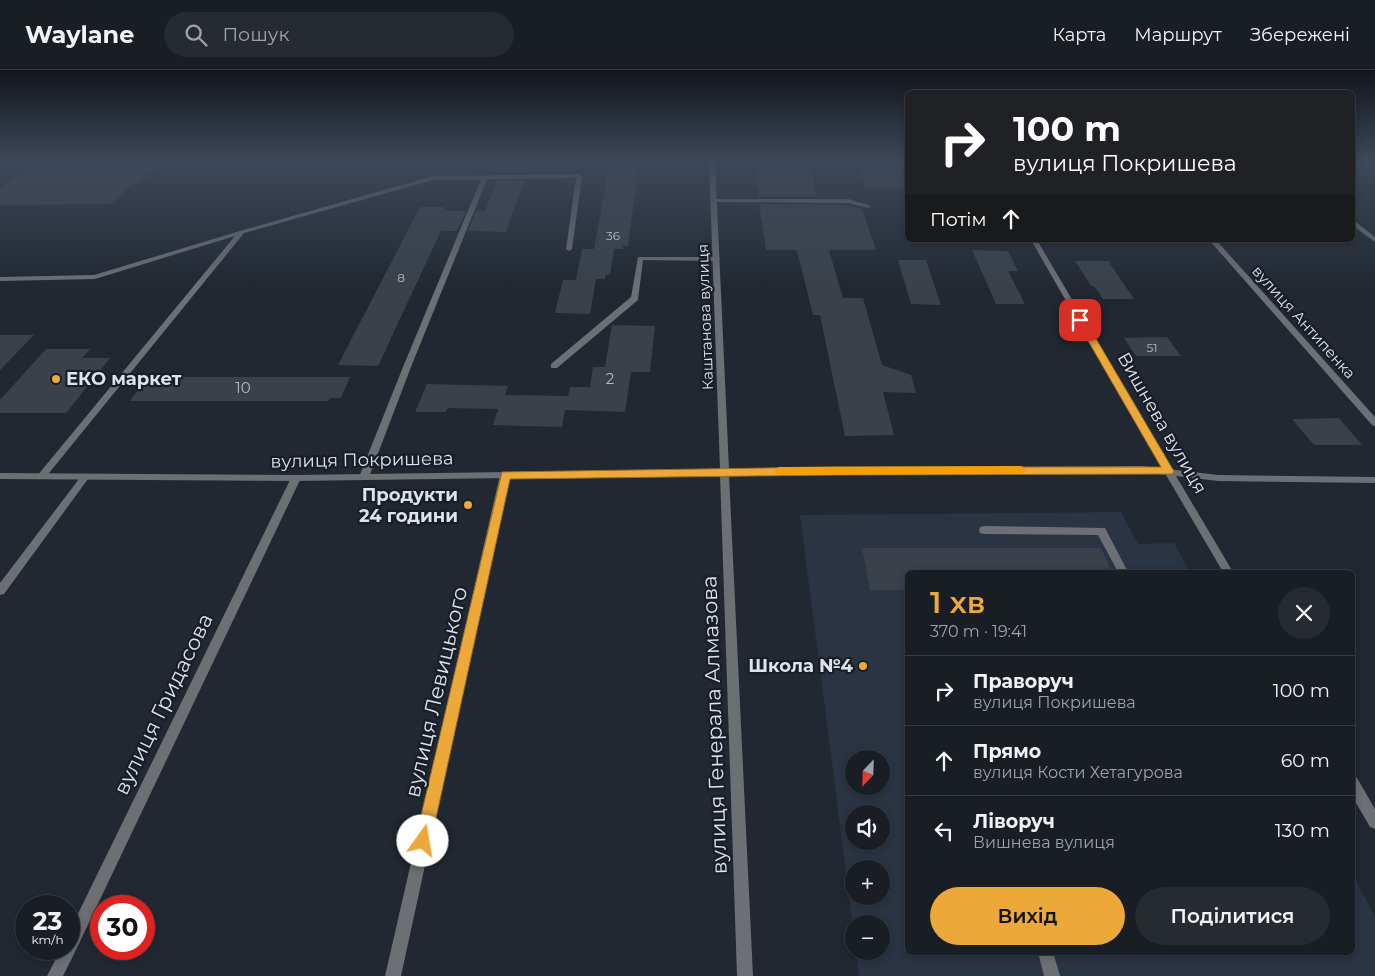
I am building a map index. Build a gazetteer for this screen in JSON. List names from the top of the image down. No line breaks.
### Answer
{"streets":{"street":["Каштанова вулиця","вулиця Антипенка","Вишнева вулиця","вулиця Покришева","вулиця Левицького","вулиця Гридасова","вулиця Генерала Алмазова"]},"crossings":[["Каштанова вулиця","вулиця Покришева"],["Каштанова вулиця","вулиця Генерала Алмазова"],["Вишнева вулиця","вулиця Покришева"],["вулиця Покришева","вулиця Левицького"],["вулиця Покришева","вулиця Гридасова"],["вулиця Покришева","вулиця Генерала Алмазова"]],"places":["ЕКО маркет","Продукти 24 години","Школа №4"],"house_numbers":["36","8","51","2","10"],"north":"bottom left","page":{"header":"Waylane","search":"Пошук","nav":["Карта","Маршрут","Збережені"],"turn":["100 m","вулиця Покришева"],"then":"Потім","heading":["1 хв","370 m · 19:41"],"list":[{"name":"Праворуч","note":"вулиця Покришева","value":"100 m"},{"name":"Прямо","note":"вулиця Кости Хетагурова","value":"60 m"},{"name":"Ліворуч","note":"Вишнева вулиця","value":"130 m"}],"map_buttons":["+","−"],"buttons":["Вихід","Поділитися"],"speed":"23 km/h","limit":"30"}}
